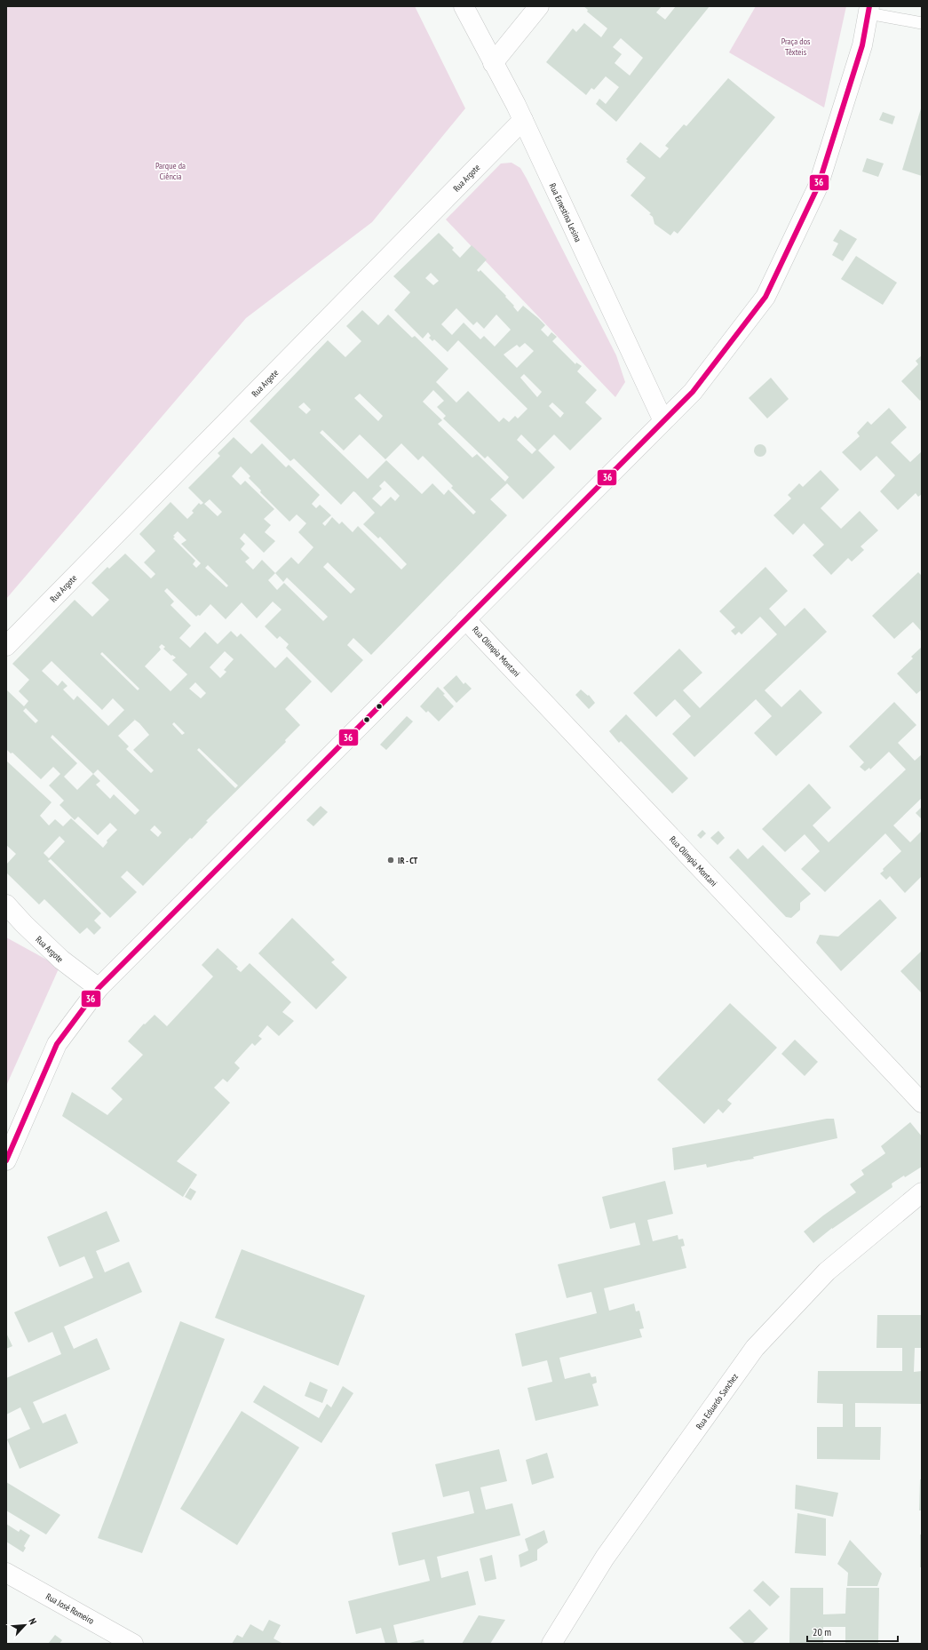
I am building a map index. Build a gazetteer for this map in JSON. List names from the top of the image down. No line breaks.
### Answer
{"streets":{"street":["Rua Argote","Rua Ernestina Lesina","Rua Olimpia Montani","Rua Eduardo Sanchez","Rua José Romeiro"]},"crossings":[["Rua Argote","Rua Ernestina Lesina"]],"parks":["Praça dos Têxteis","Parque da Ciência"],"places":["IR - CT"],"lines":["transit line 36"],"scale_bar":"20 m","north":"top right"}
